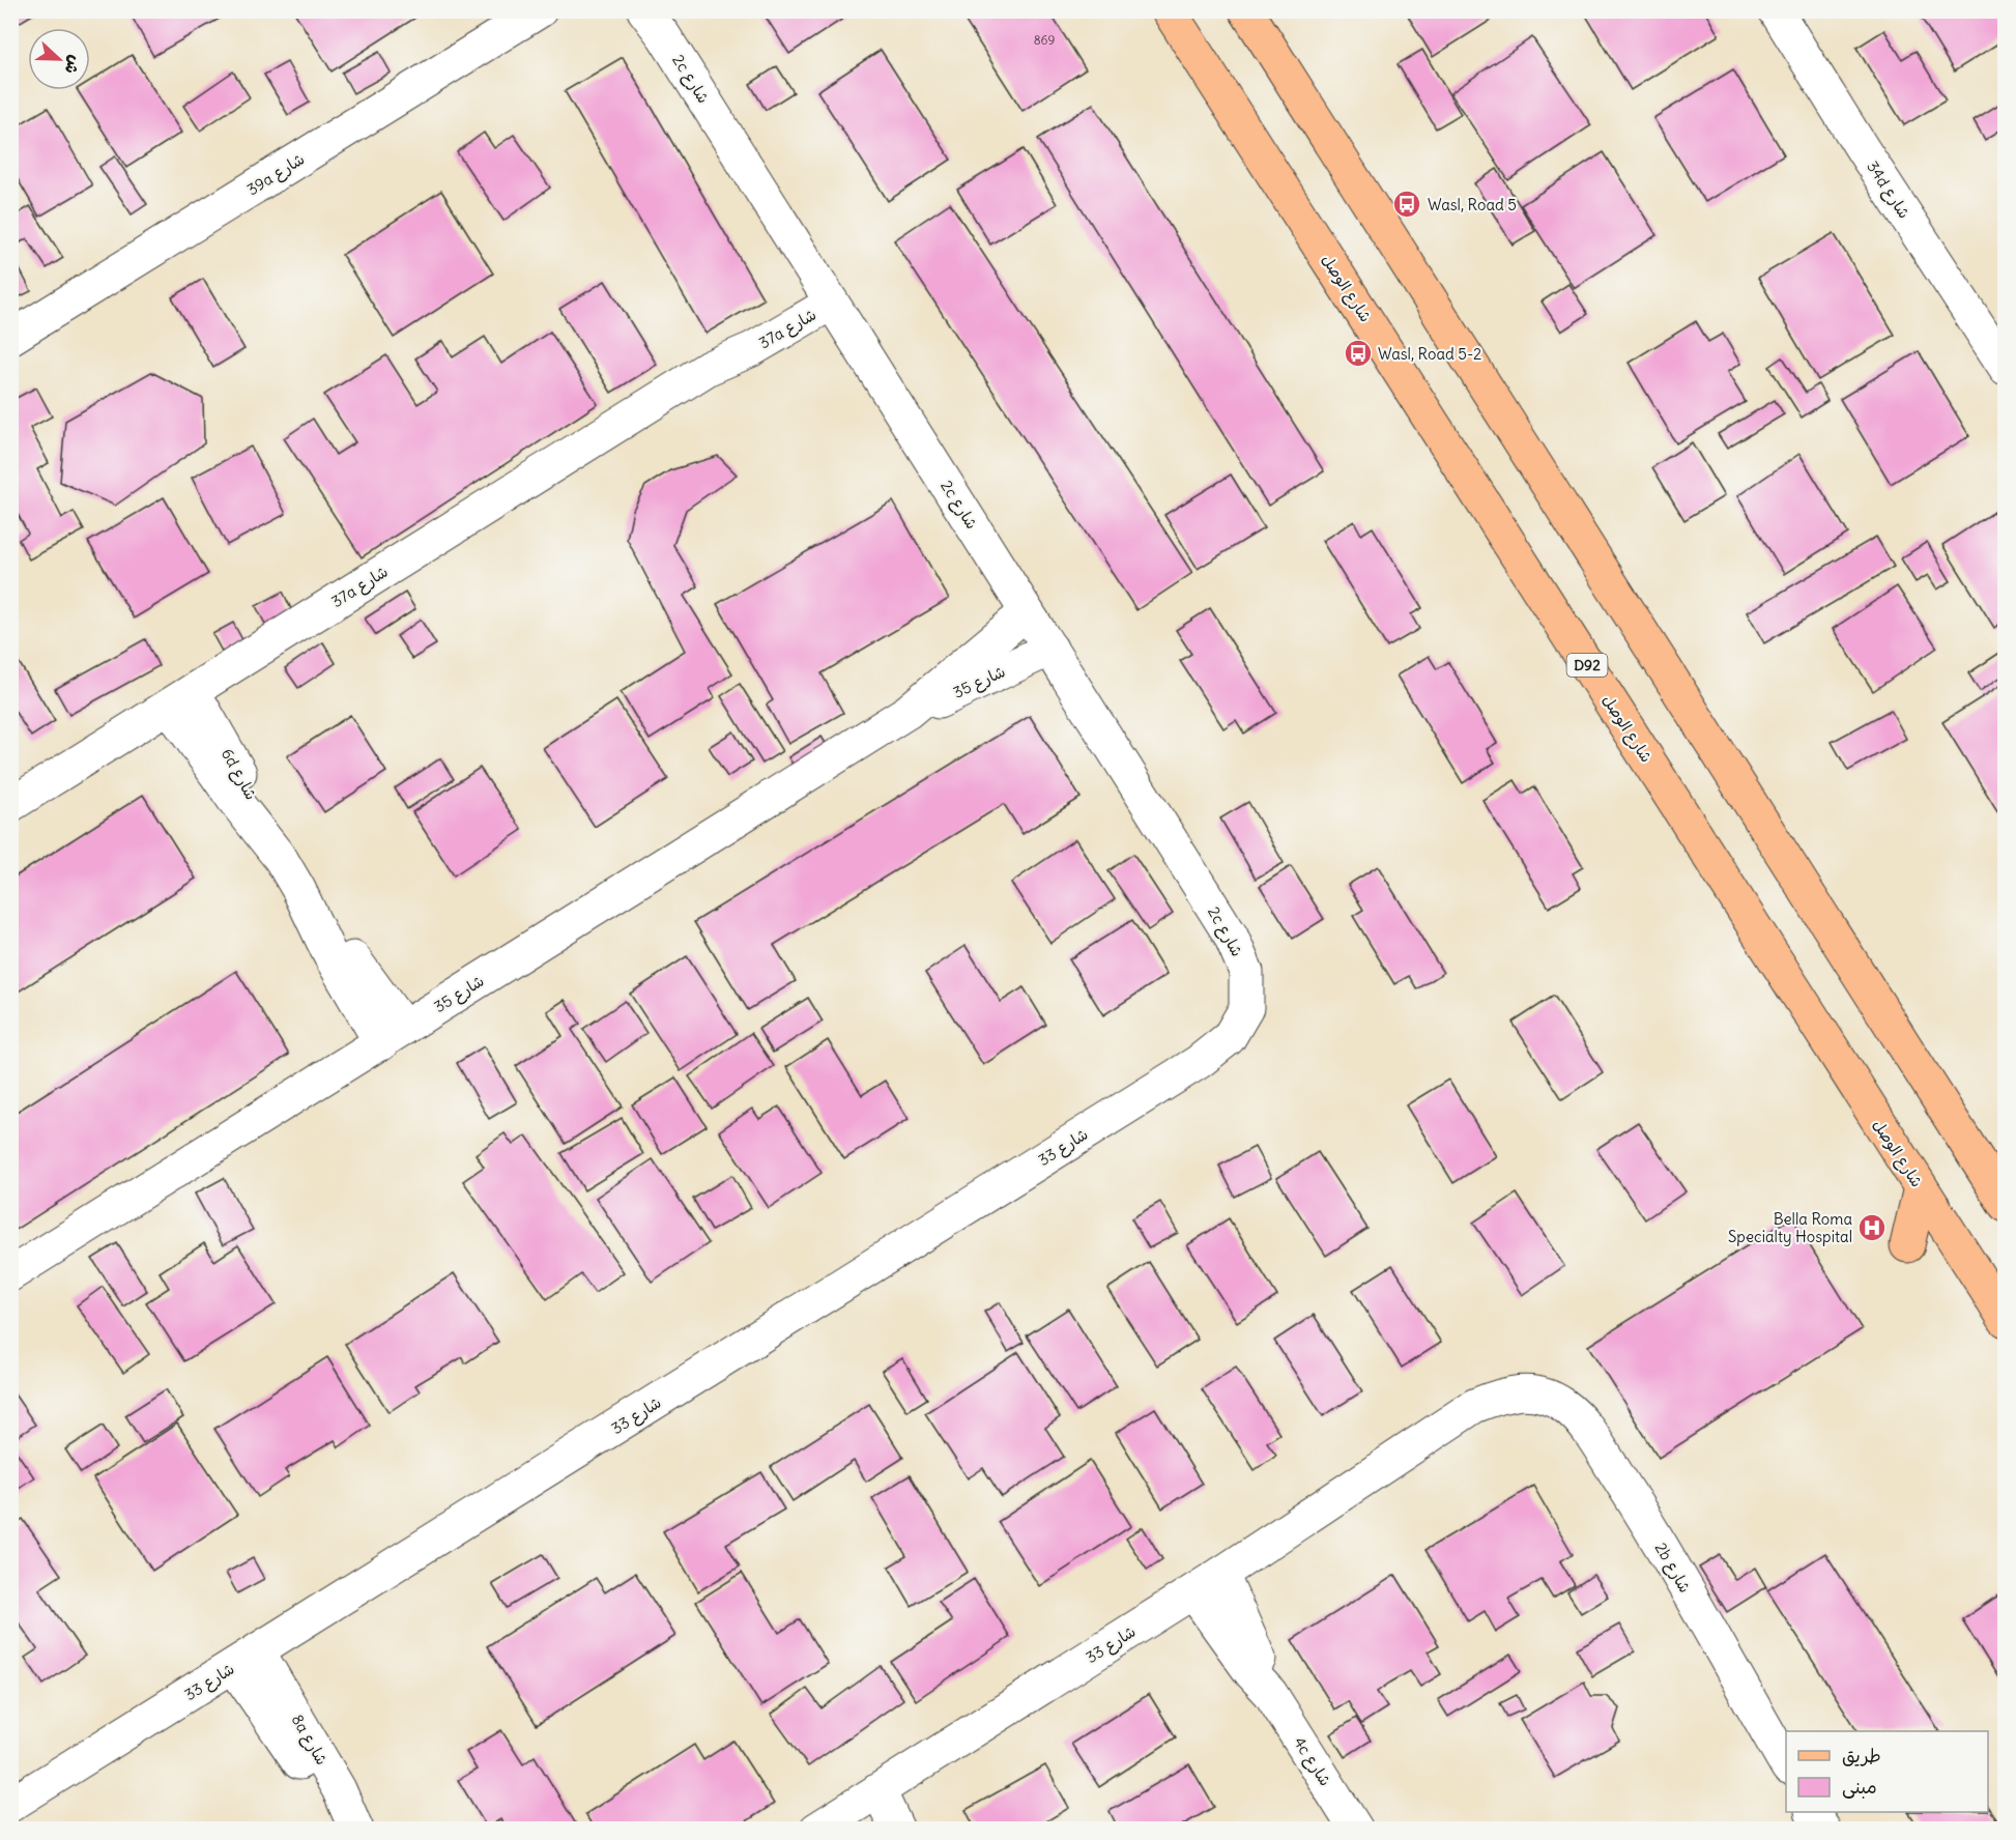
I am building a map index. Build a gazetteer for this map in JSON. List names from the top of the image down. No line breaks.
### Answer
{"streets":{"main road":["شارع الوصل","D92"],"street":["2c شارع","39a شارع","34d شارع","37a شارع","شارع 35","6d شارع","شارع 33","2b شارع","8a شارع","4c شارع"]},"crossings":[["2c شارع","37a شارع"],["2c شارع","شارع 35"],["2c شارع","شارع 33"],["37a شارع","6d شارع"],["شارع 35","6d شارع"],["شارع 33","2b شارع"],["شارع 33","8a شارع"],["شارع 33","4c شارع"]],"places":{"bus stop":["Wasl, Road 5","Wasl, Road 5-2"],"hospital":["Bella Roma Specialty Hospital"]},"house_numbers":["869"],"legend":["طريق","مبنى"],"north":"right"}
